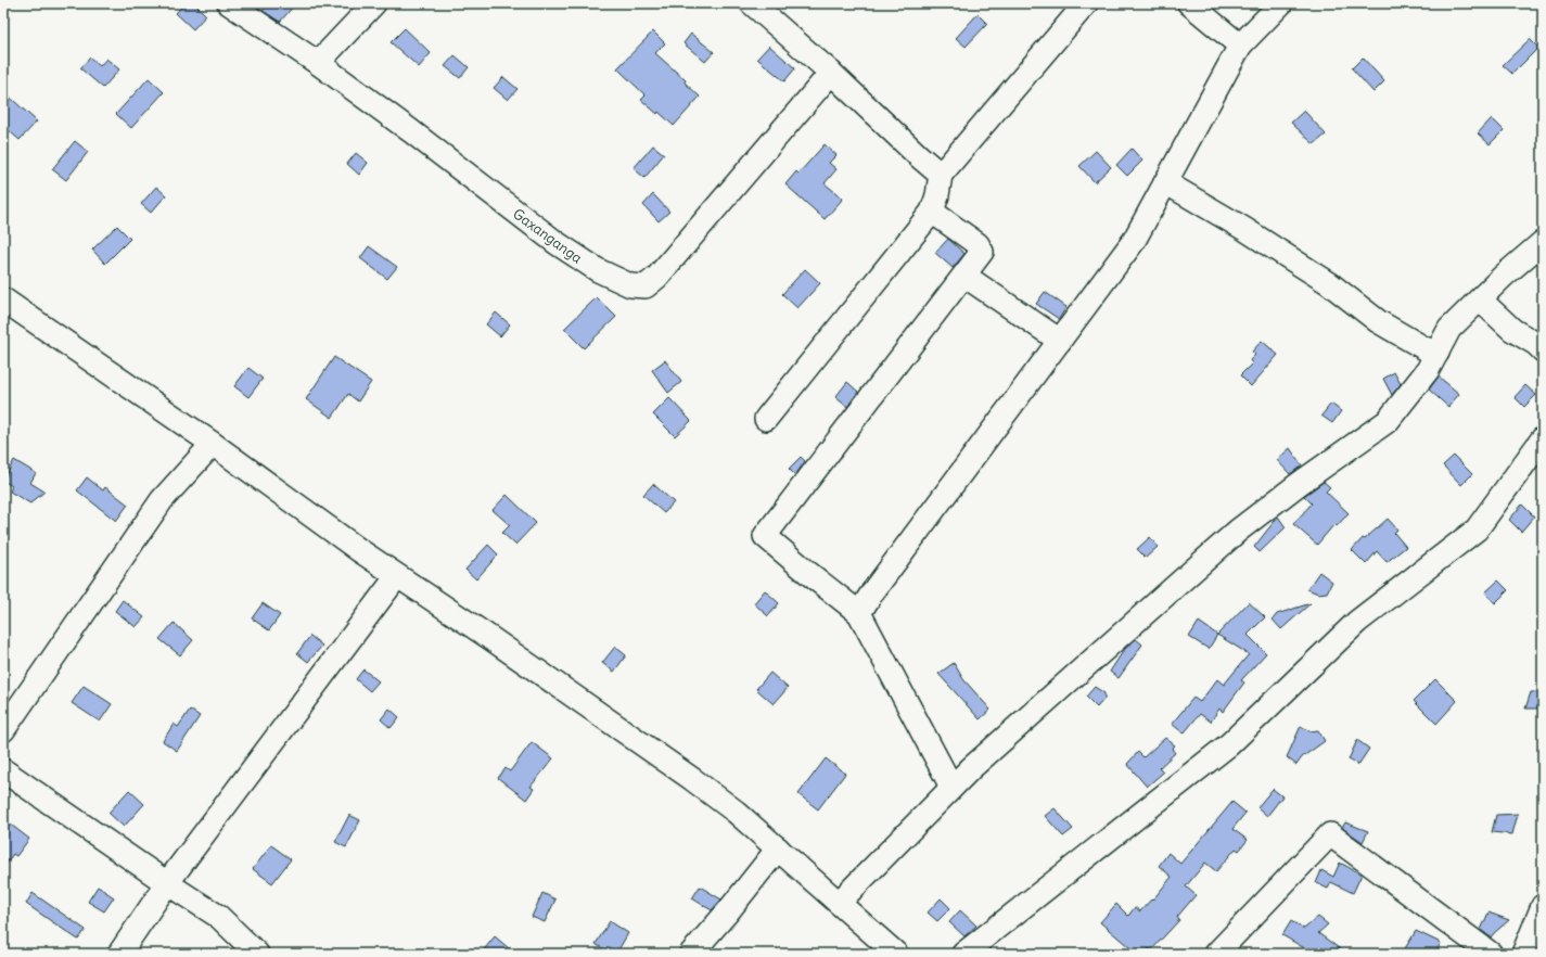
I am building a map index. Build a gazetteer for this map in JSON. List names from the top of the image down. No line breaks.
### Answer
{"streets":{"street":["Gaxanganga"]}}
